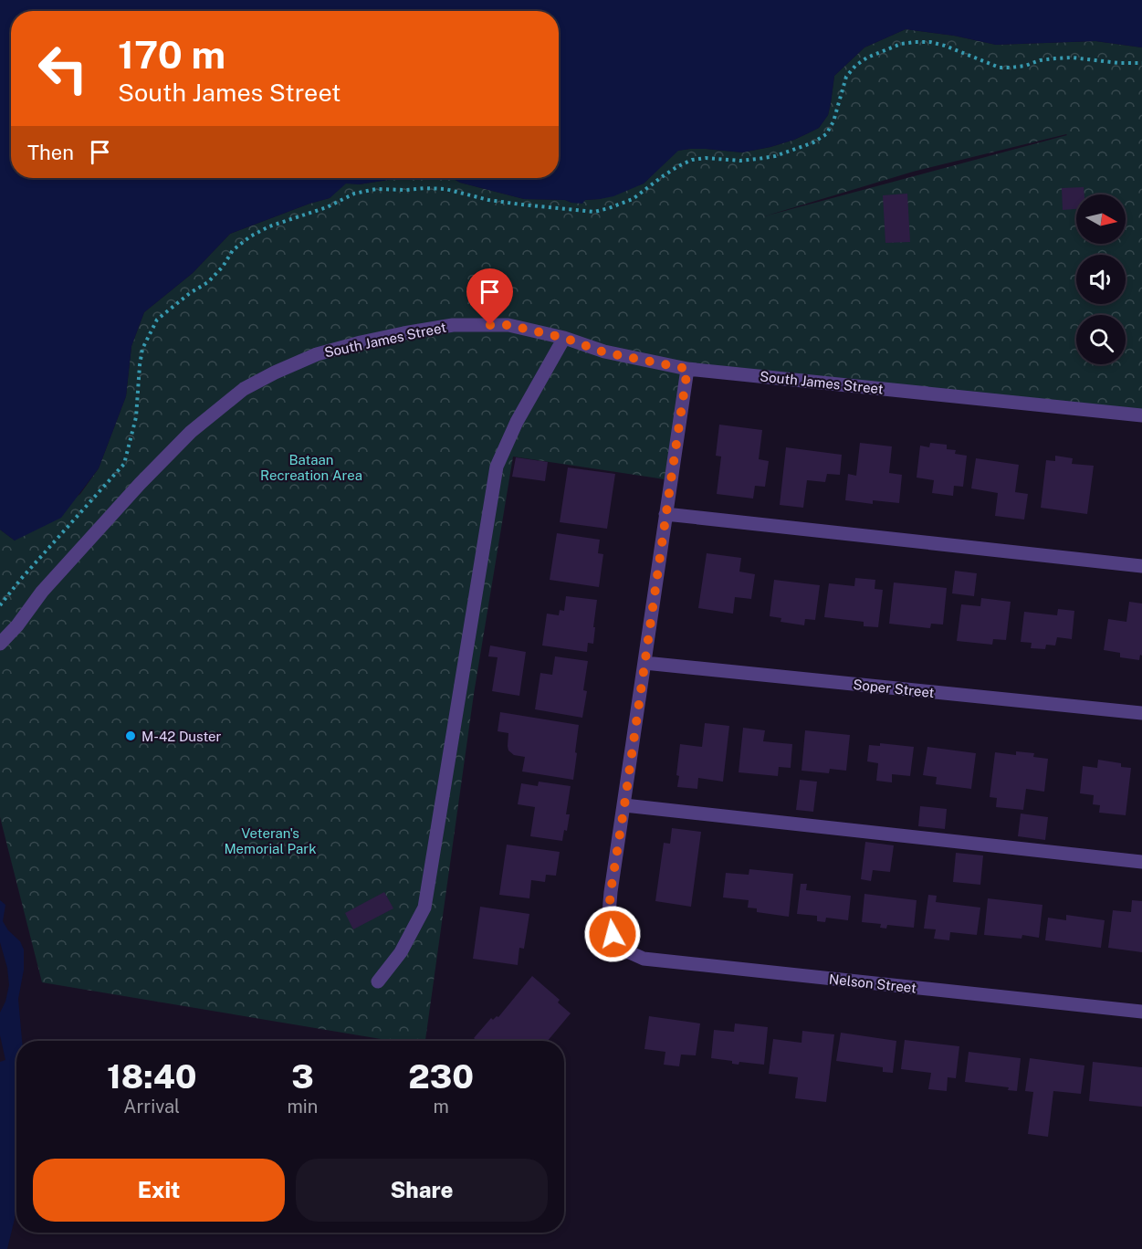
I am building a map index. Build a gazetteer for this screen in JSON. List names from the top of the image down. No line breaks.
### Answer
{"streets":{"street":["South James Street","Soper Street","Nelson Street"]},"parks":["Bataan Recreation Area","Veteran's Memorial Park"],"places":["M-42 Duster"],"north":"right","page":{"turn":["170 m","South James Street"],"then":"Then","eta":["18:40","Arrival","3","min","230","m"],"buttons":["Exit","Share"]}}
